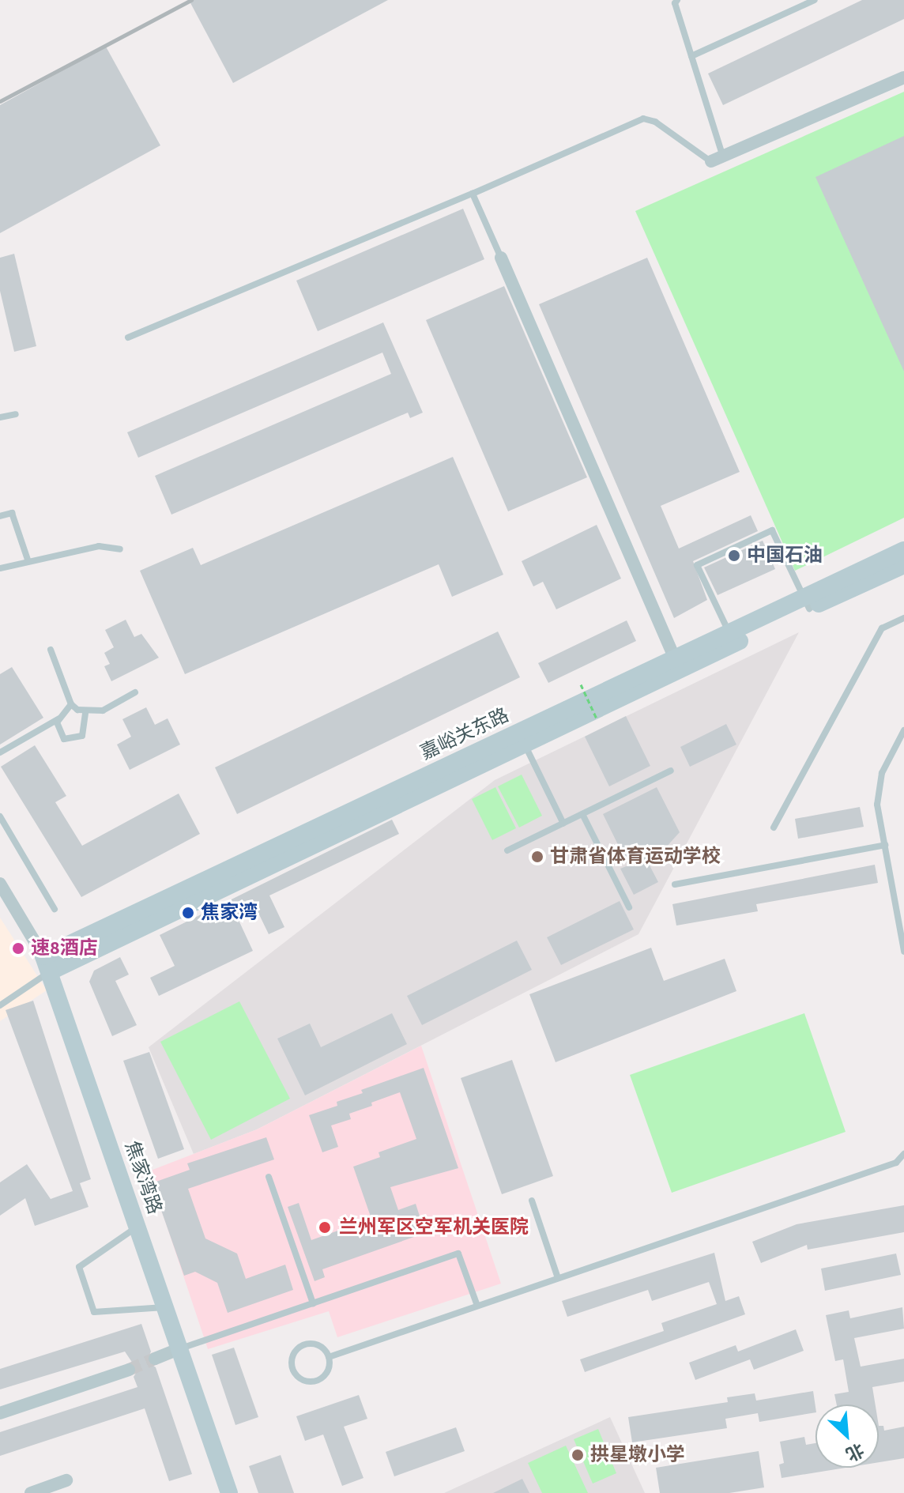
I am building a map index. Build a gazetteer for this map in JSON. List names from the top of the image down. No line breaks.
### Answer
{"streets":{"main road":["嘉峪关东路","焦家湾路"]},"crossings":[["嘉峪关东路","焦家湾路"]],"places":["中国石油","甘肃省体育运动学校","焦家湾","速8酒店","兰州军区空军机关医院","拱星墩小学"],"north":"bottom right"}
